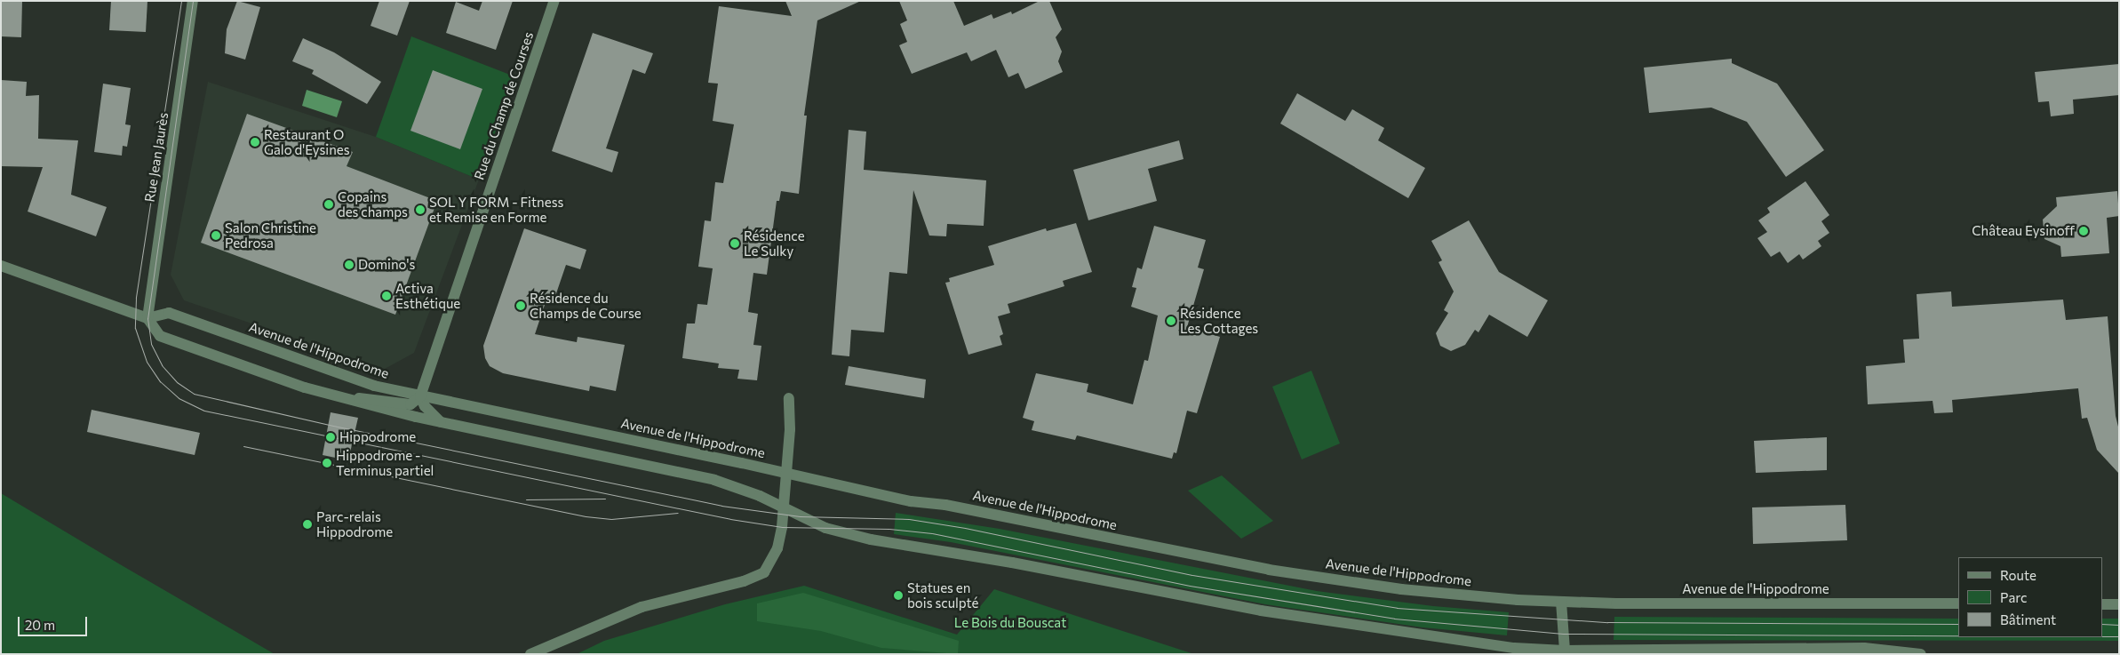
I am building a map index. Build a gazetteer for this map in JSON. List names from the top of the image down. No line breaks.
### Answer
{"streets":{"street":["Rue du Champ de Courses","Rue Jean Jaurès","Avenue de l'Hippodrome"]},"crossings":[["Rue du Champ de Courses","Avenue de l'Hippodrome"],["Rue Jean Jaurès","Avenue de l'Hippodrome"]],"parks":["Le Bois du Bouscat"],"places":["Restaurant O Galo d'Eysines","Copains des champs","SOL Y FORM - Fitness et Remise en Forme","Château Eysinoff","Salon Christine Pedrosa","Résidence Le Sulky","Domino's","Activa Esthétique","Résidence du Champs de Course","Résidence Les Cottages","Hippodrome","Hippodrome - Terminus partiel","Parc-relais Hippodrome","Statues en bois sculpté"],"legend":["Route","Parc","Bâtiment"],"scale_bar":"20 m"}
